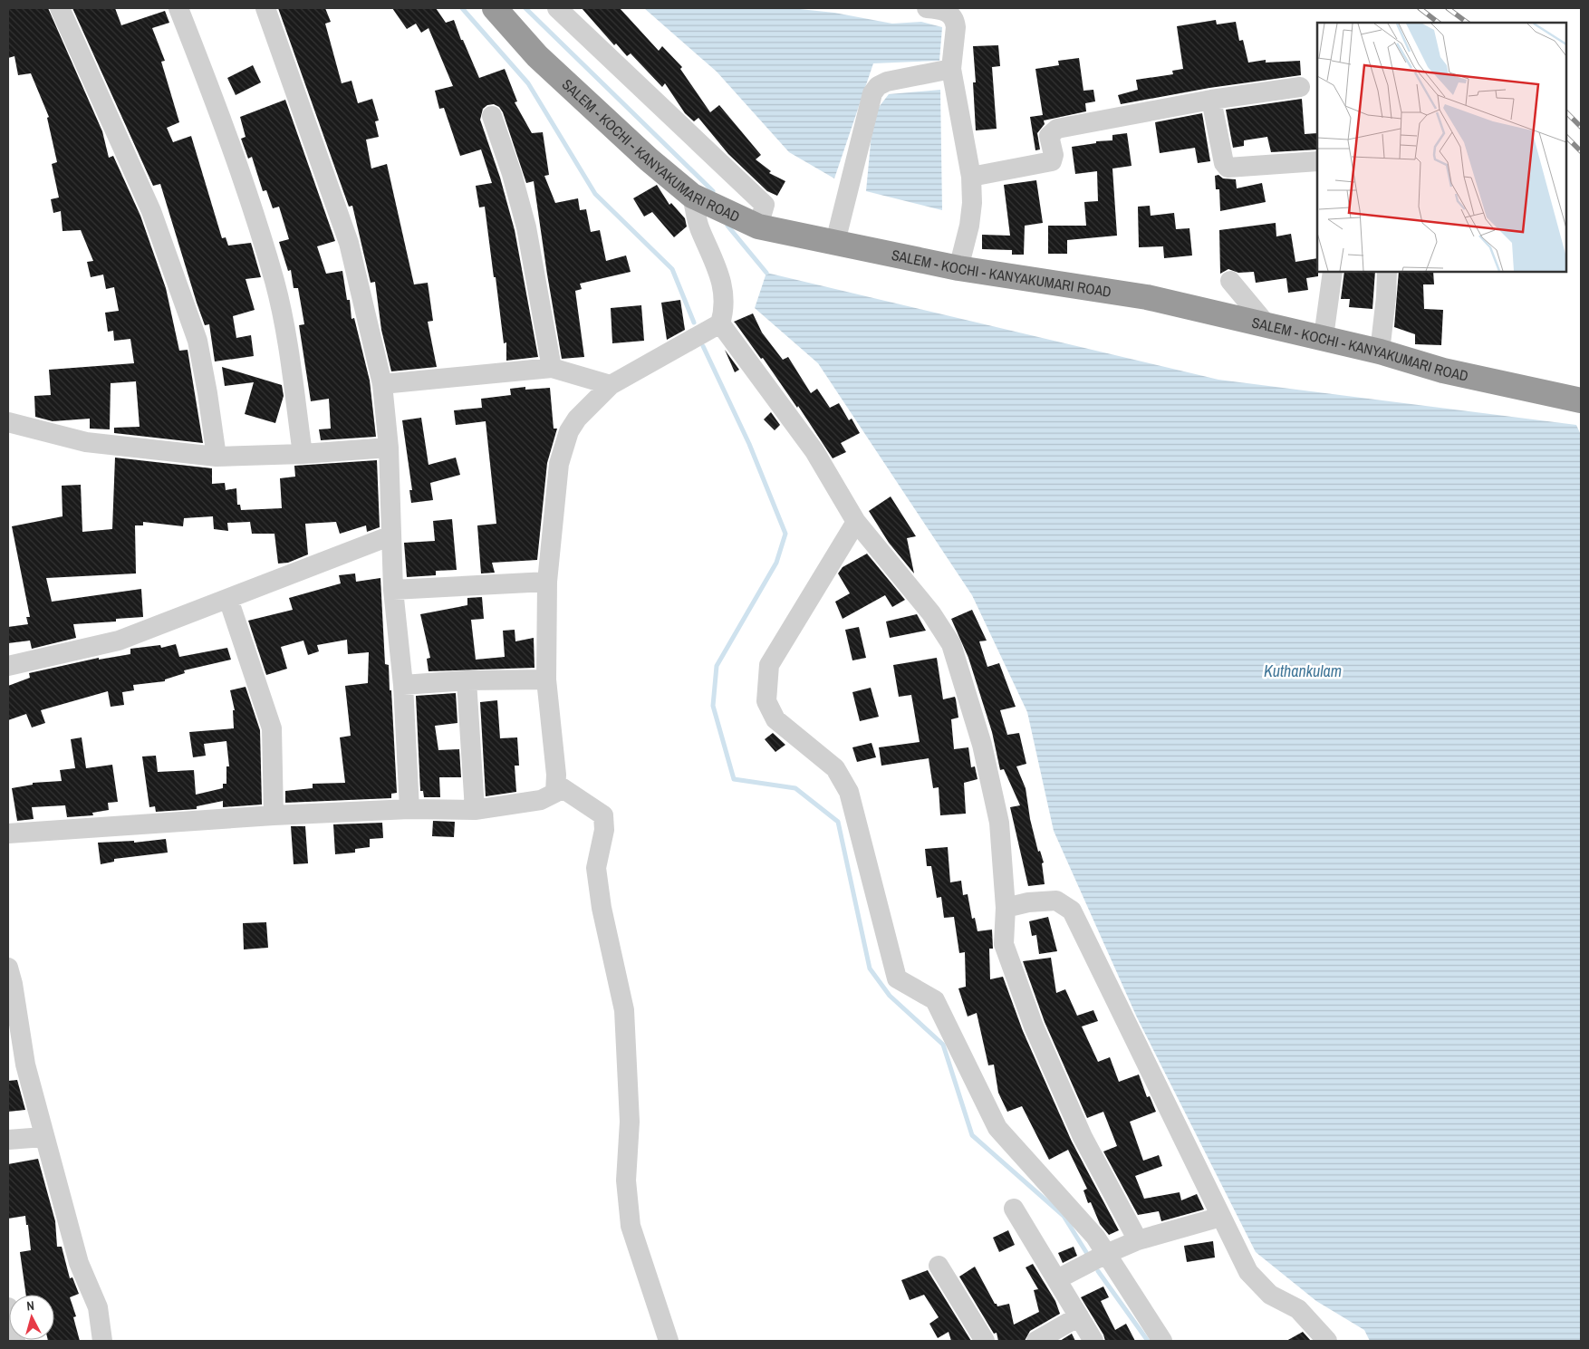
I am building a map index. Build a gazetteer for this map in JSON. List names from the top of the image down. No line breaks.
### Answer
{"streets":{"highway":["SALEM - KOCHI - KANYAKUMARI ROAD"]},"water":["Kuthankulam"],"north":"top"}
